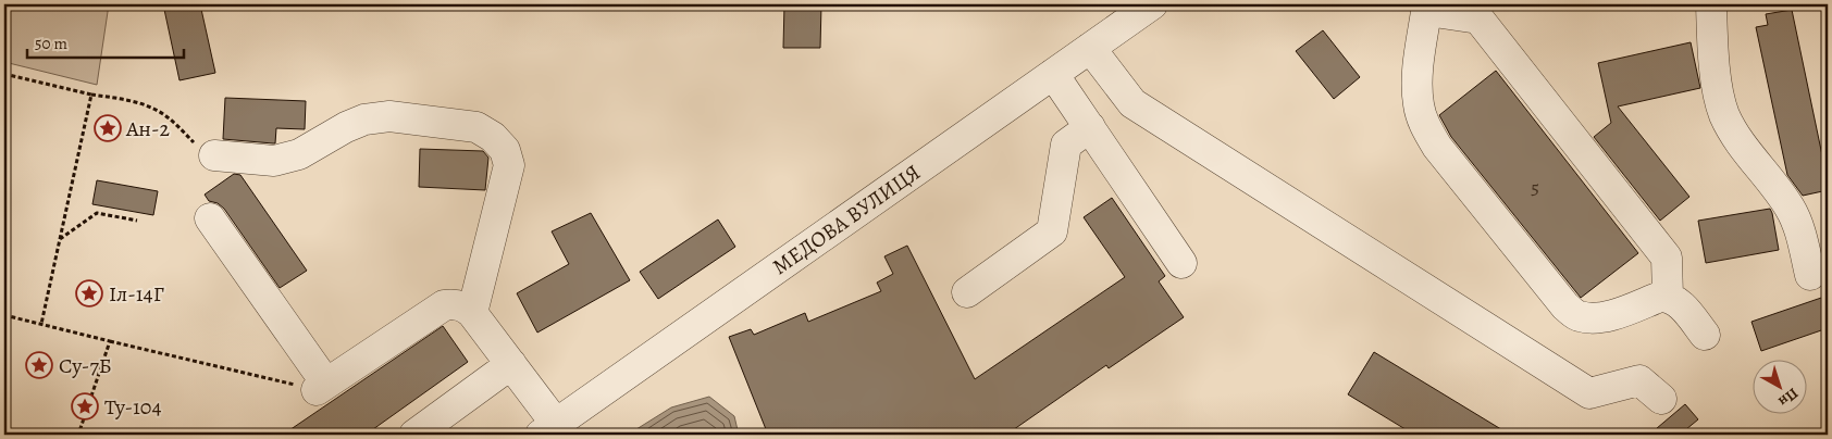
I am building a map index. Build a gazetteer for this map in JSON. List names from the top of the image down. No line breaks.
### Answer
{"streets":{"street":["МЕДОВА ВУЛИЦЯ"]},"places":{"place":["Ан-2","Іл-14Г","Су-7Б","Ту-104"]},"house_numbers":["5"],"scale_bar":"50 m","north":"bottom right"}
